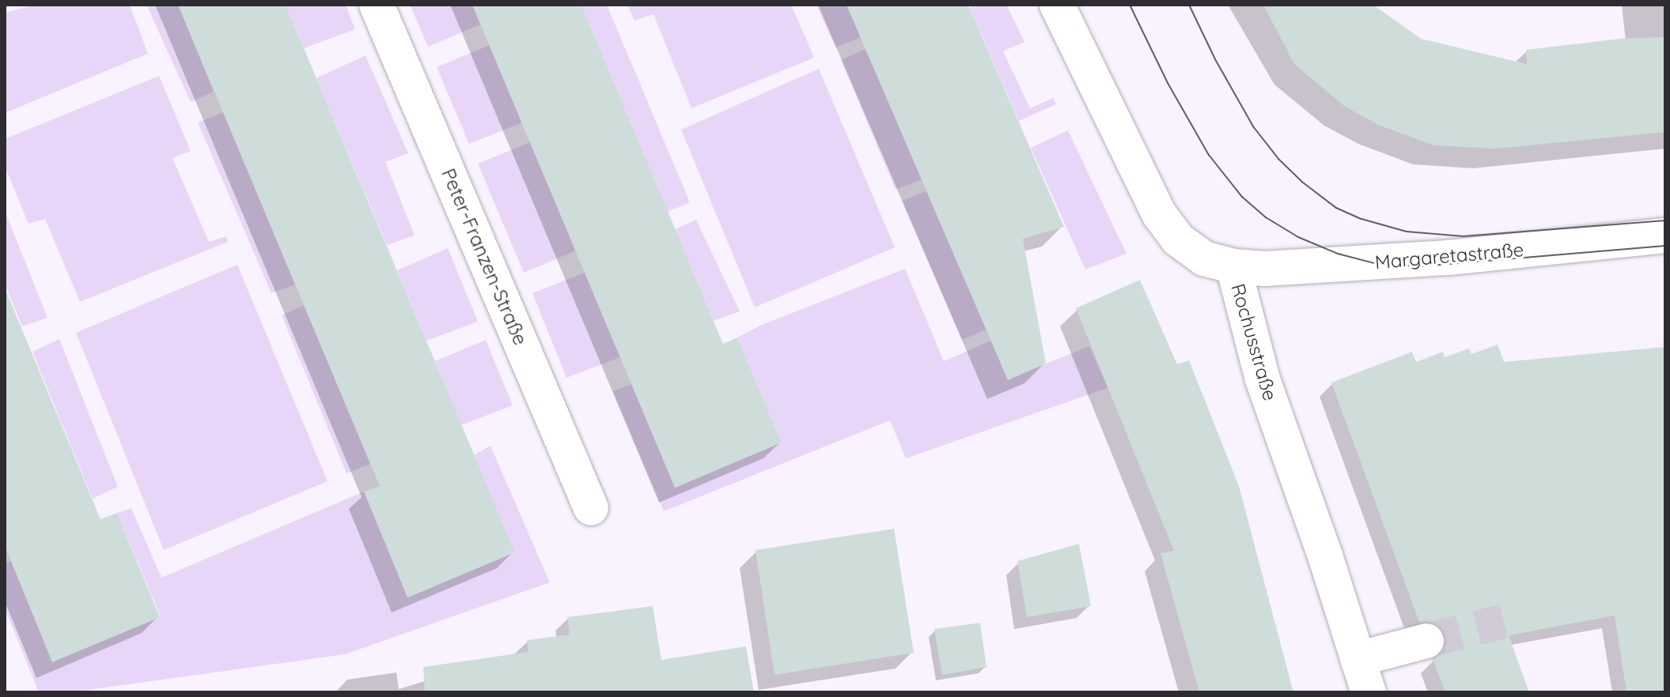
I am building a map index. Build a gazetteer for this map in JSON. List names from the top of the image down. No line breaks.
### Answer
{"streets":{"street":["Margaretastraße","Peter-Franzen-Straße","Rochusstraße"]},"crossings":[["Margaretastraße","Rochusstraße"]]}
